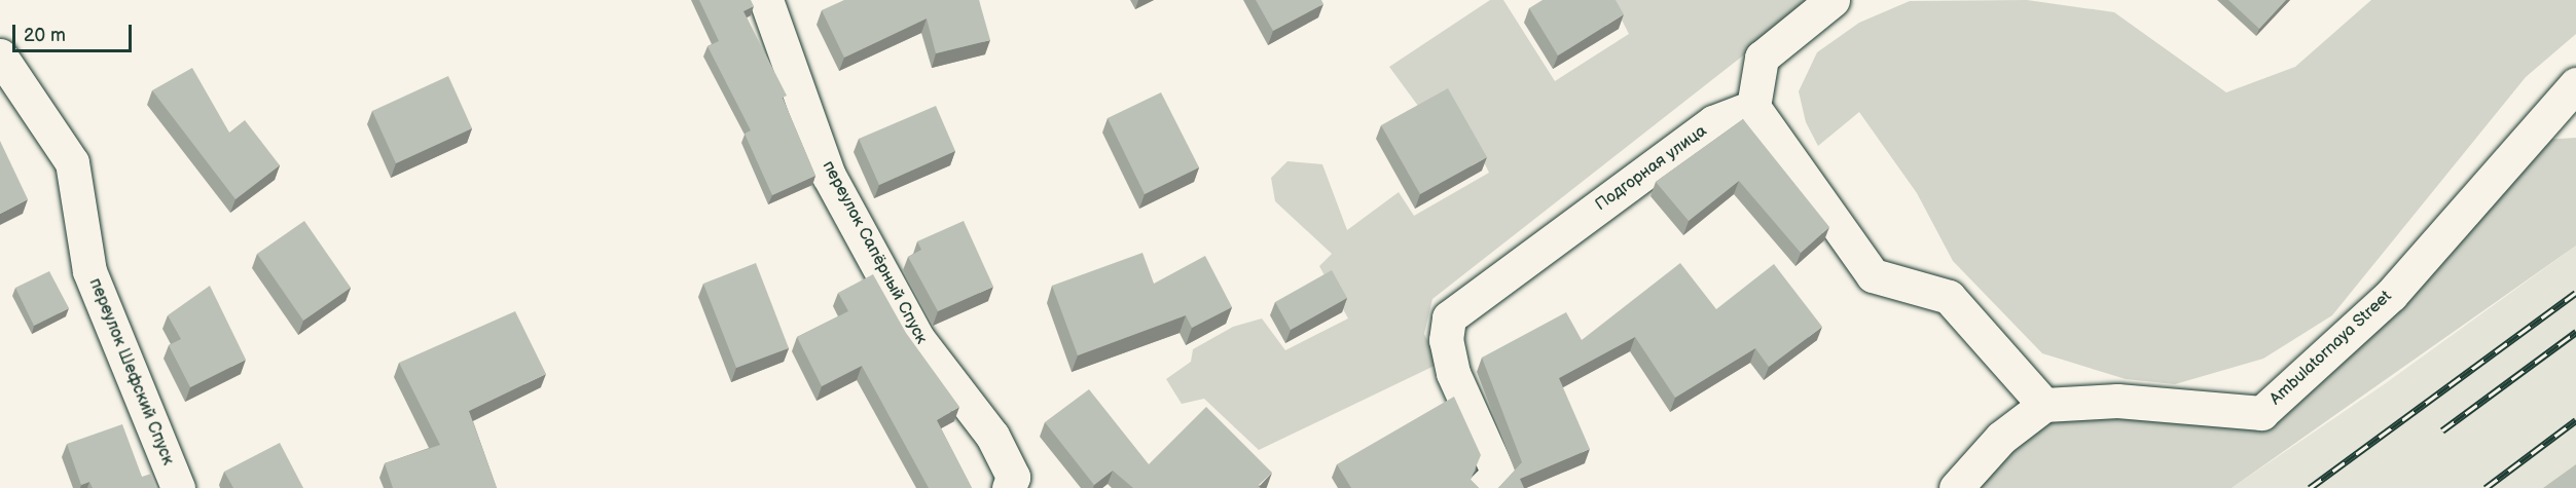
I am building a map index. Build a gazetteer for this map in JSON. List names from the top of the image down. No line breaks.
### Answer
{"streets":{"street":["Подгорная улица","переулок Сапёрный Спуск","Ambulatornaya Street","переулок Шефский Спуск"]},"scale_bar":"20 m"}
